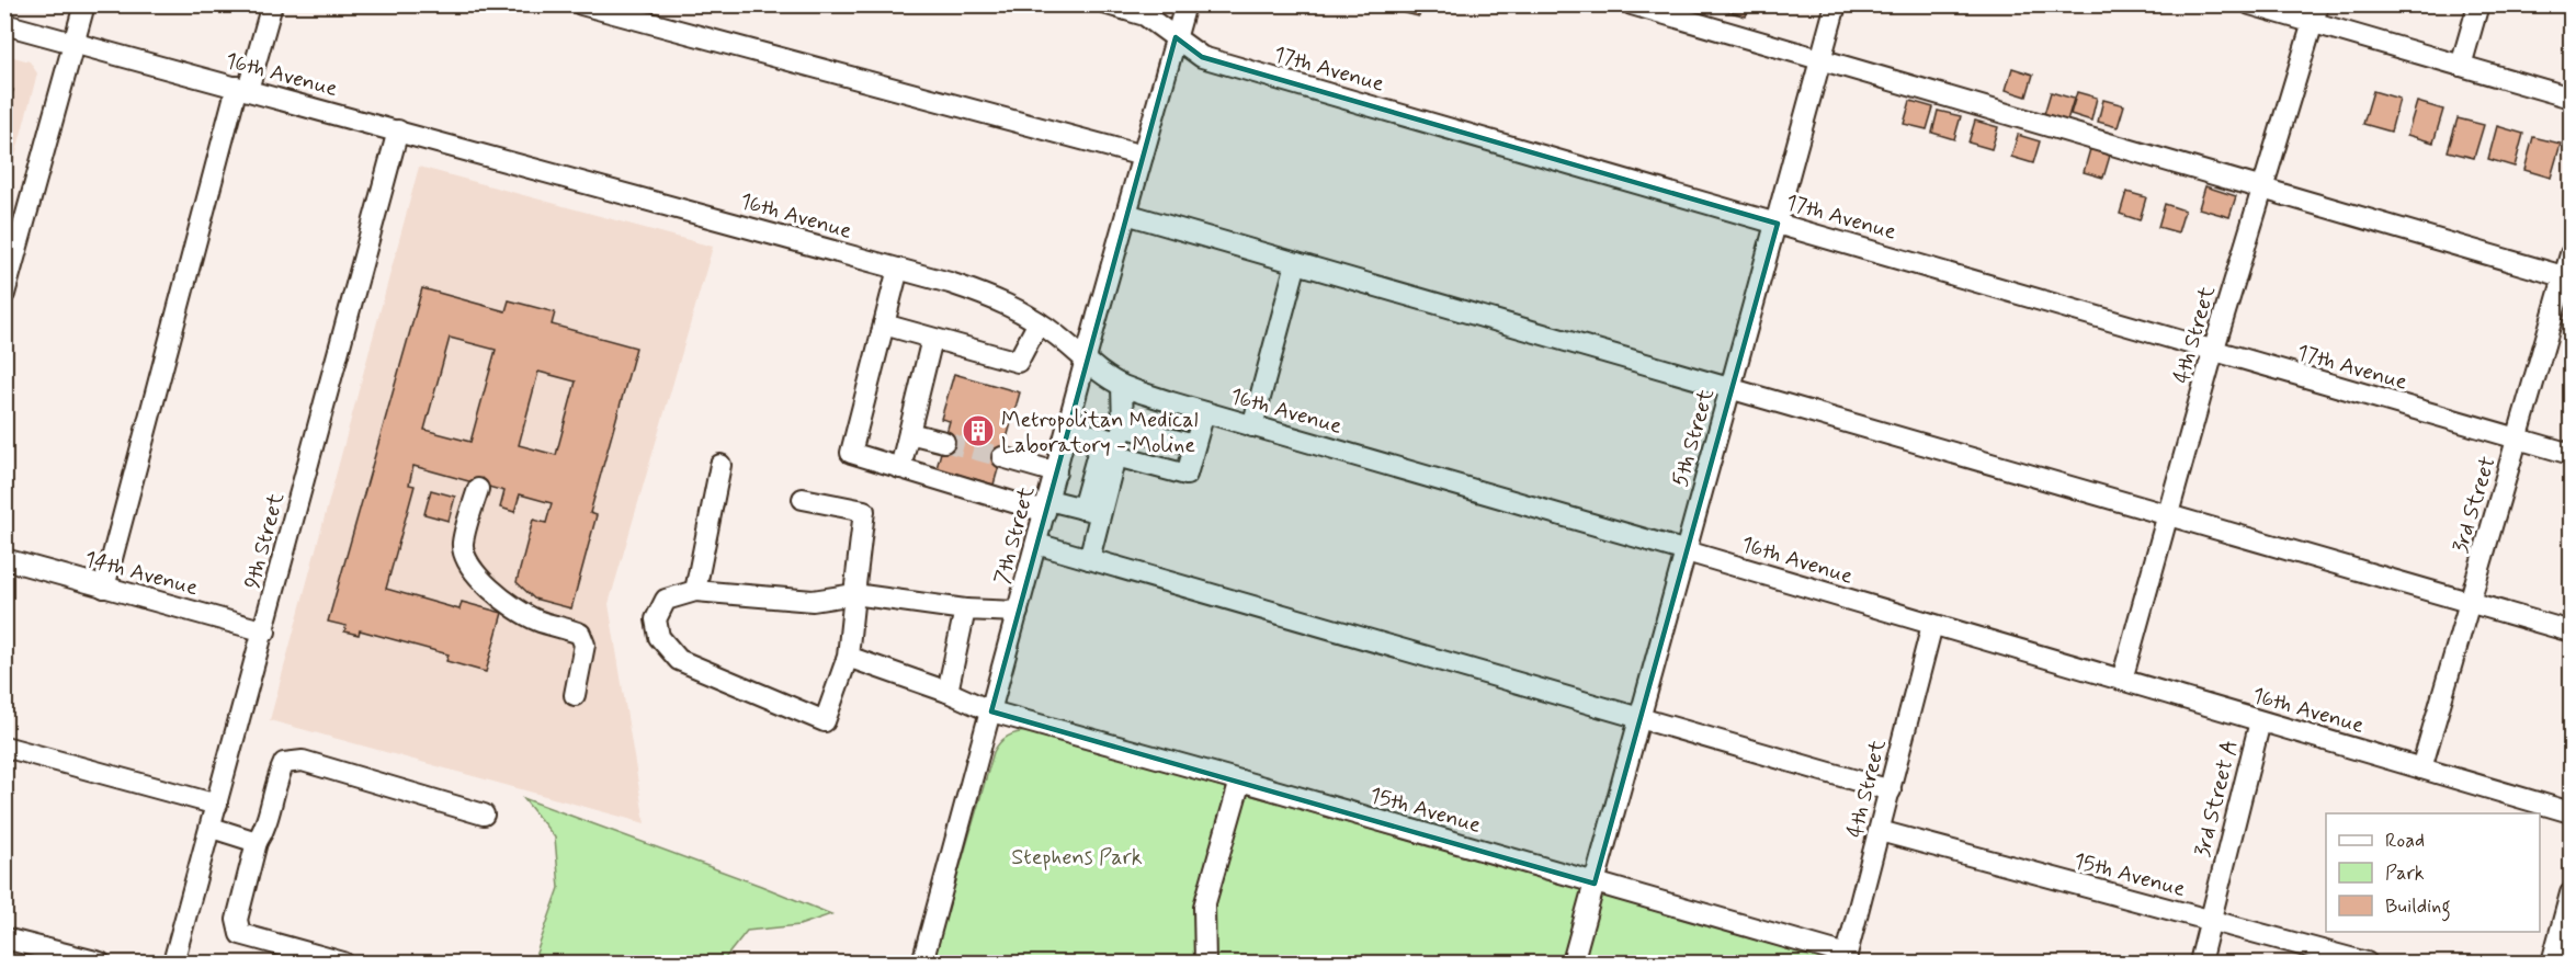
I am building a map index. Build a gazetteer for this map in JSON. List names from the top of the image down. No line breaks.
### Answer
{"streets":{"street":["17th Avenue","16th Avenue","4th Street","5th Street","3rd Street","7th Street","9th Street","14th Avenue","3rd Street A","15th Avenue"]},"crossings":[["17th Avenue","4th Street"],["17th Avenue","5th Street"],["17th Avenue","3rd Street"],["17th Avenue","7th Street"],["16th Avenue","4th Street"],["16th Avenue","5th Street"],["16th Avenue","3rd Street"],["16th Avenue","7th Street"],["16th Avenue","9th Street"],["16th Avenue","3rd Street A"],["4th Street","15th Avenue"],["5th Street","15th Avenue"],["7th Street","15th Avenue"],["9th Street","14th Avenue"],["3rd Street A","15th Avenue"]],"parks":["Stephens Park"],"places":{"building":["Metropolitan Medical Laboratory - Moline"]},"legend":["Road","Park","Building"]}
